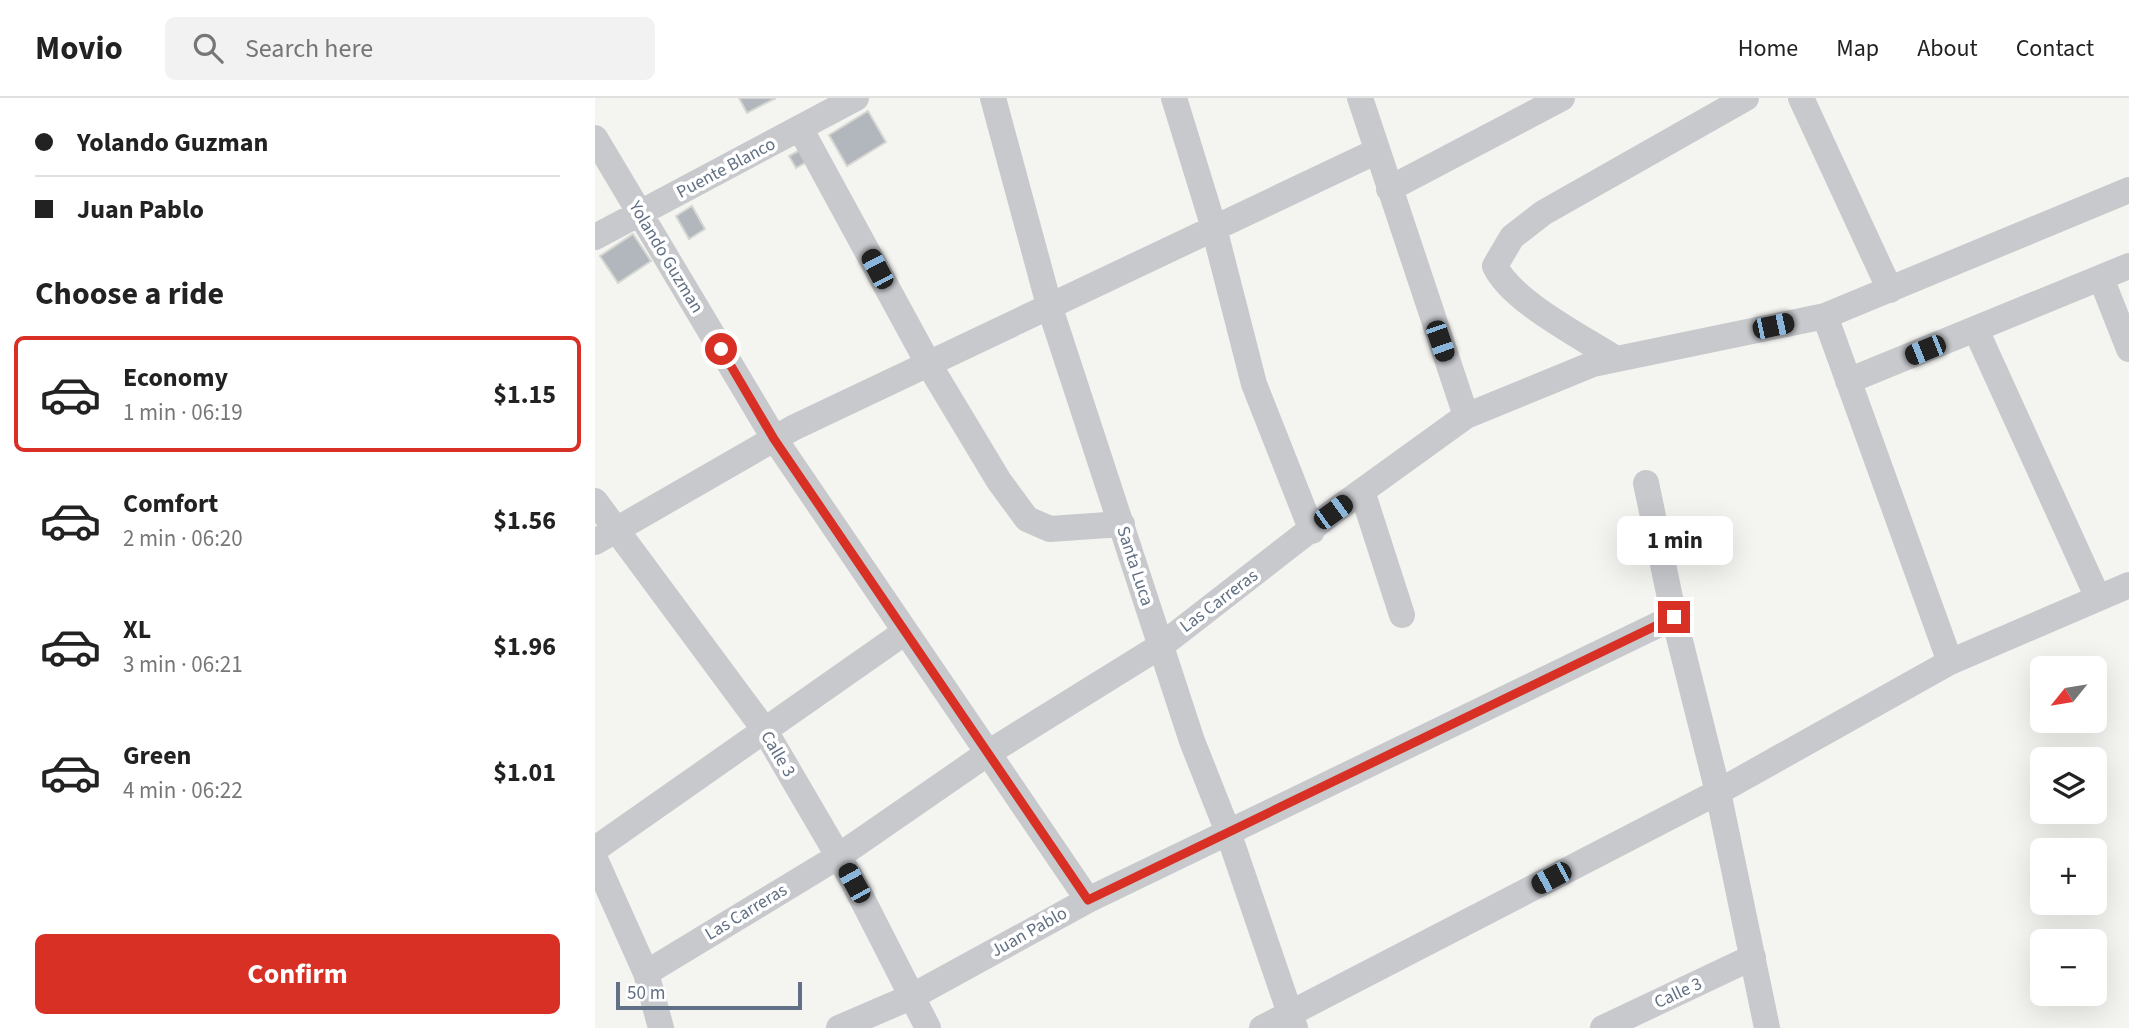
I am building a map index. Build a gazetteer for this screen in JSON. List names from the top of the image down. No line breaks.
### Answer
{"streets":{"street":["Puente Blanco","Yolando Guzman","Santa Luca","Las Carreras","Calle 3","Juan Pablo"]},"crossings":[["Puente Blanco","Yolando Guzman"],["Yolando Guzman","Las Carreras"],["Yolando Guzman","Juan Pablo"],["Santa Luca","Las Carreras"],["Santa Luca","Juan Pablo"],["Las Carreras","Calle 3"],["Calle 3","Juan Pablo"]],"scale_bar":"50 m","north":"bottom left","page":{"header":"Movio","search":"Search here","nav":["Home","Map","About","Contact"],"banner":["Yolando Guzman","Juan Pablo"],"heading":"Choose a ride","list":[{"name":"Economy","note":"1 min · 06:19","value":"$1.15"},{"name":"Comfort","note":"2 min · 06:20","value":"$1.56"},{"name":"XL","note":"3 min · 06:21","value":"$1.96"},{"name":"Green","note":"4 min · 06:22","value":"$1.01"}],"bubble":"1 min","map_buttons":["+","−"],"buttons":"Confirm","scale":"50 m"}}
